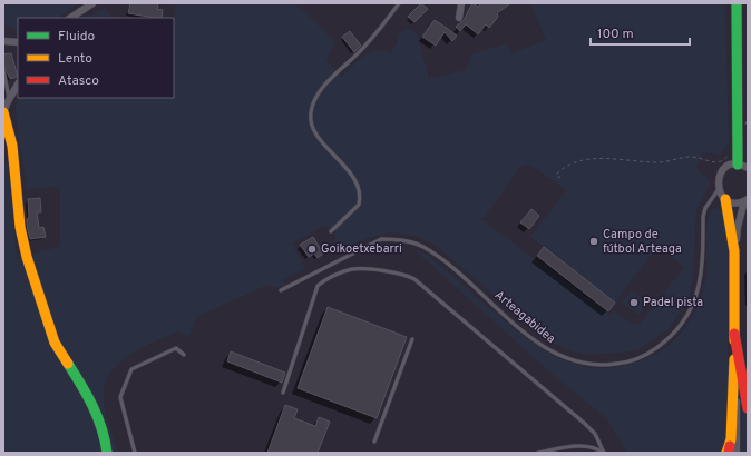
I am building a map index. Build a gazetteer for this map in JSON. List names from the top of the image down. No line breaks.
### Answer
{"streets":{"lane":["Arteagabidea"]},"places":["Campo de fútbol Arteaga","Goikoetxebarri","Padel pista"],"legend":["Fluido","Lento","Atasco"],"scale_bar":"100 m"}
